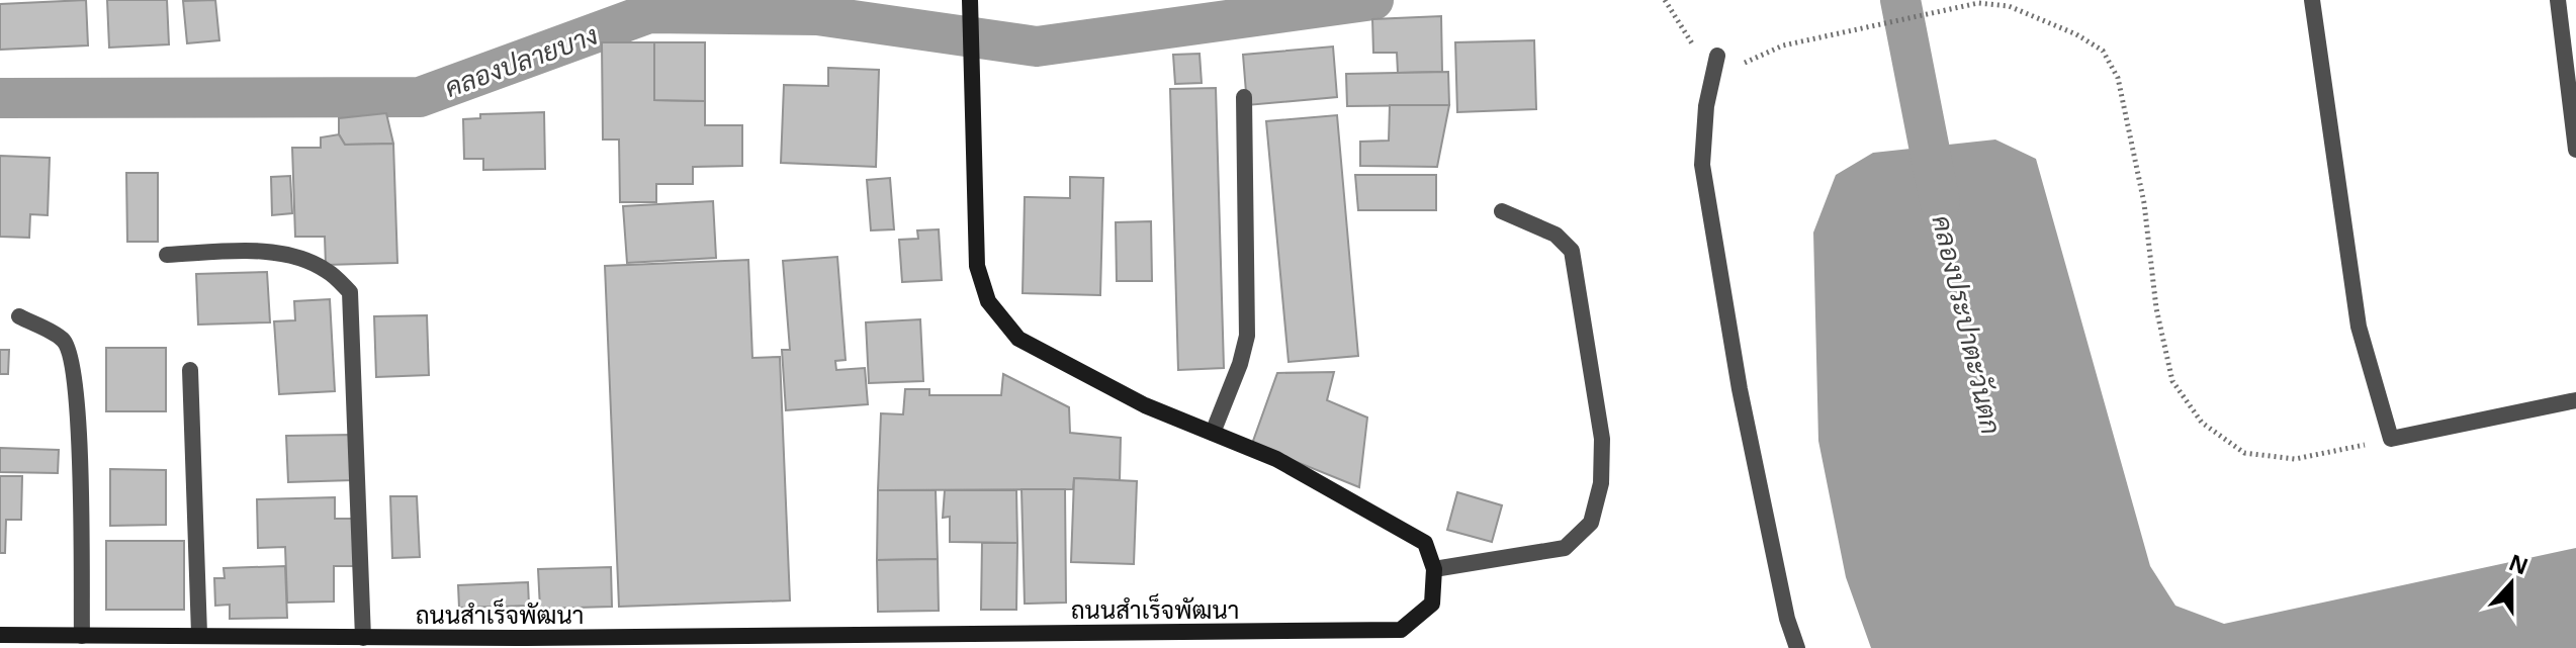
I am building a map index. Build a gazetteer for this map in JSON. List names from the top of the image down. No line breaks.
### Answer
{"streets":{"street":["ถนนสำเร็จพัฒนา"]},"water":["คลองปลายบาง","คลองประปาตะวันตก"],"north":"top"}
